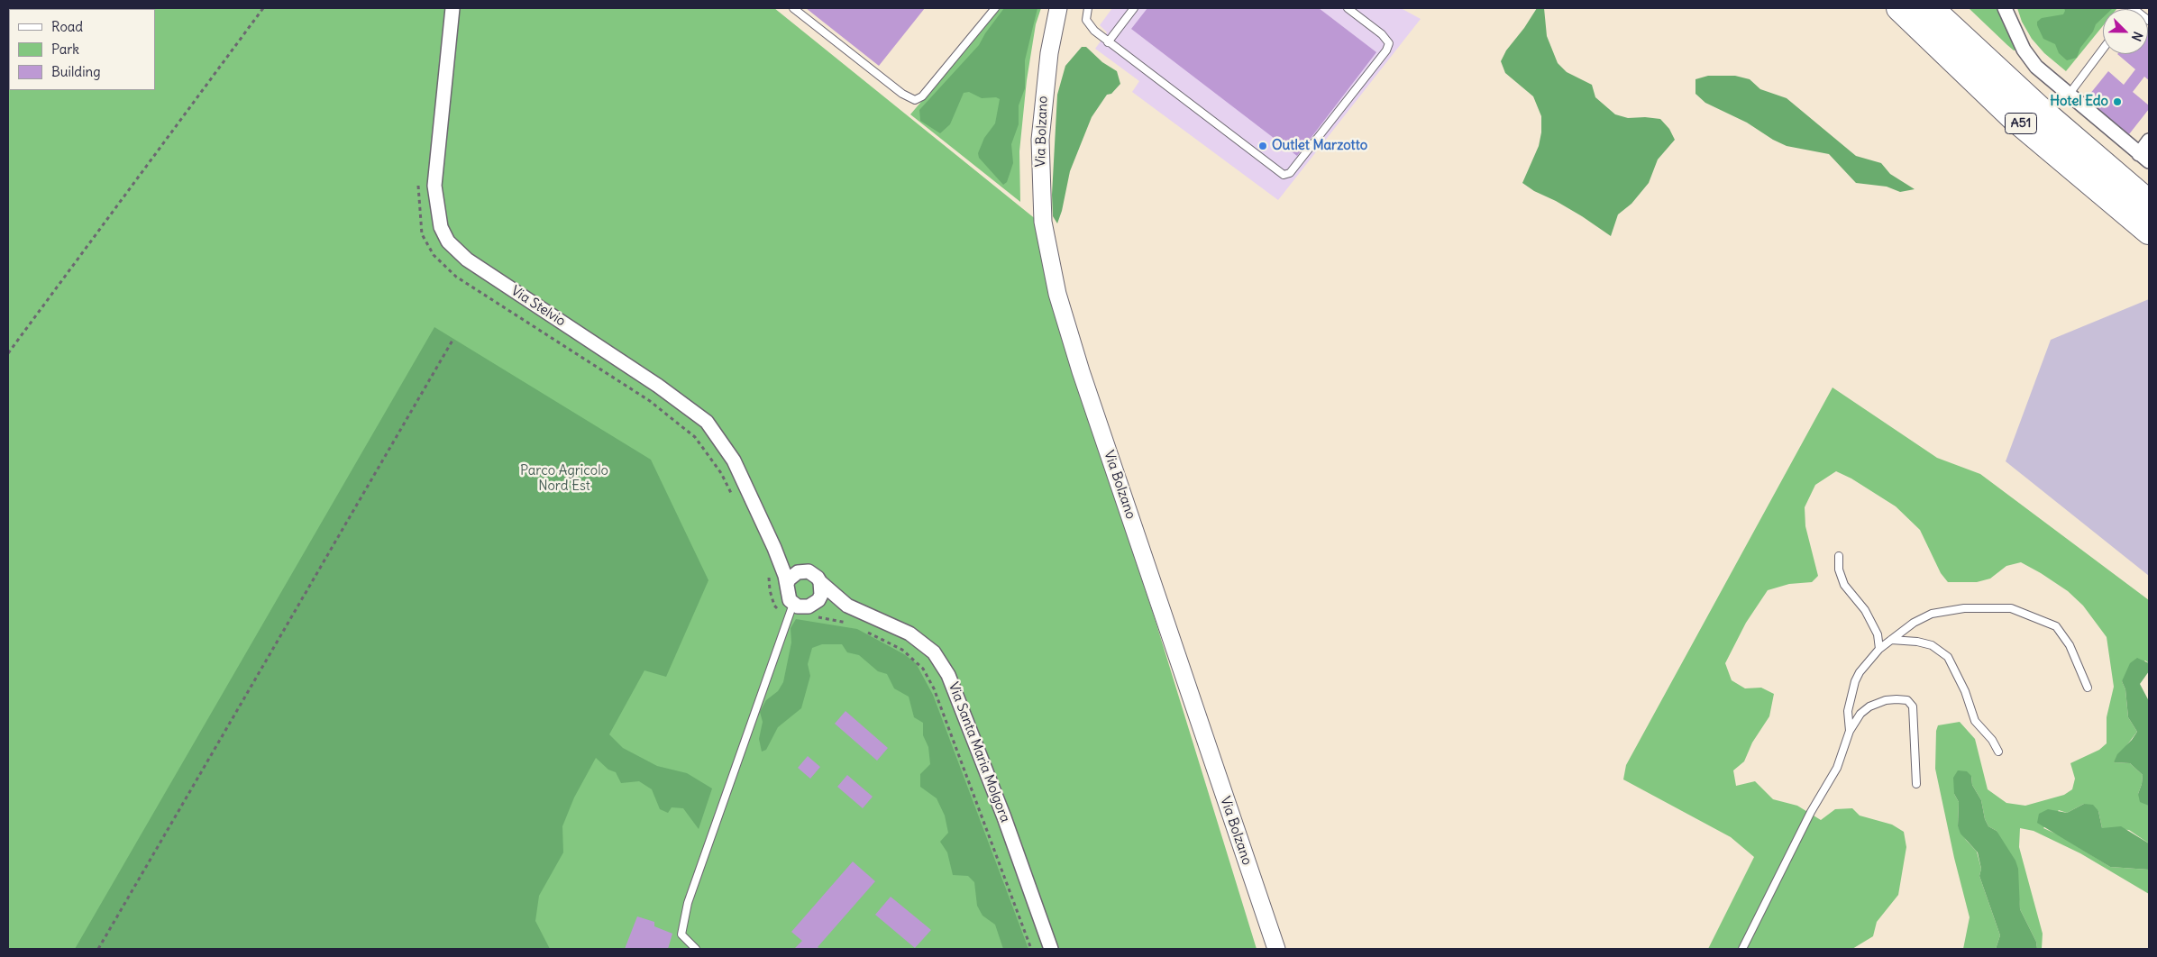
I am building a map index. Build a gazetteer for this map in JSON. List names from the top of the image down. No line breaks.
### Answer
{"streets":{"highway":["A51"],"street":["Via Bolzano","Via Stelvio","Via Santa Maria Molgora"]},"parks":["Parco Agricolo Nord Est"],"places":["Hotel Edo","Outlet Marzotto"],"legend":["Road","Park","Building"],"north":"bottom right"}
